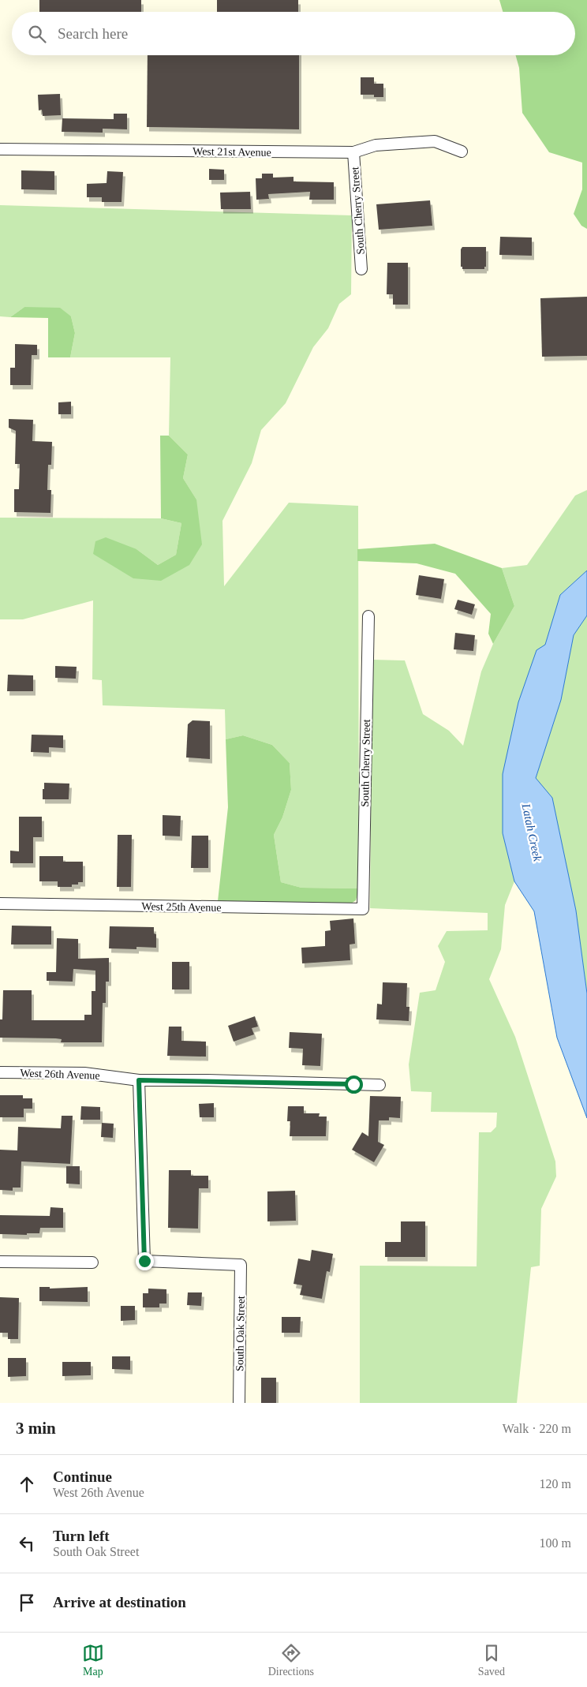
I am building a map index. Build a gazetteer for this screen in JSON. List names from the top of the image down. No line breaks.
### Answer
{"streets":{"street":["West 21st Avenue","South Cherry Street","West 25th Avenue","West 26th Avenue","South Oak Street"]},"crossings":[["West 21st Avenue","South Cherry Street"],["South Cherry Street","West 25th Avenue"],["West 26th Avenue","South Oak Street"]],"water":["Latah Creek"],"page":{"search":"Search here","heading":["3 min","Walk · 220 m"],"list":[["Continue","West 26th Avenue","120 m"],["Turn left","South Oak Street","100 m"],"Arrive at destination"],"nav":["Map","Directions","Saved"]}}
